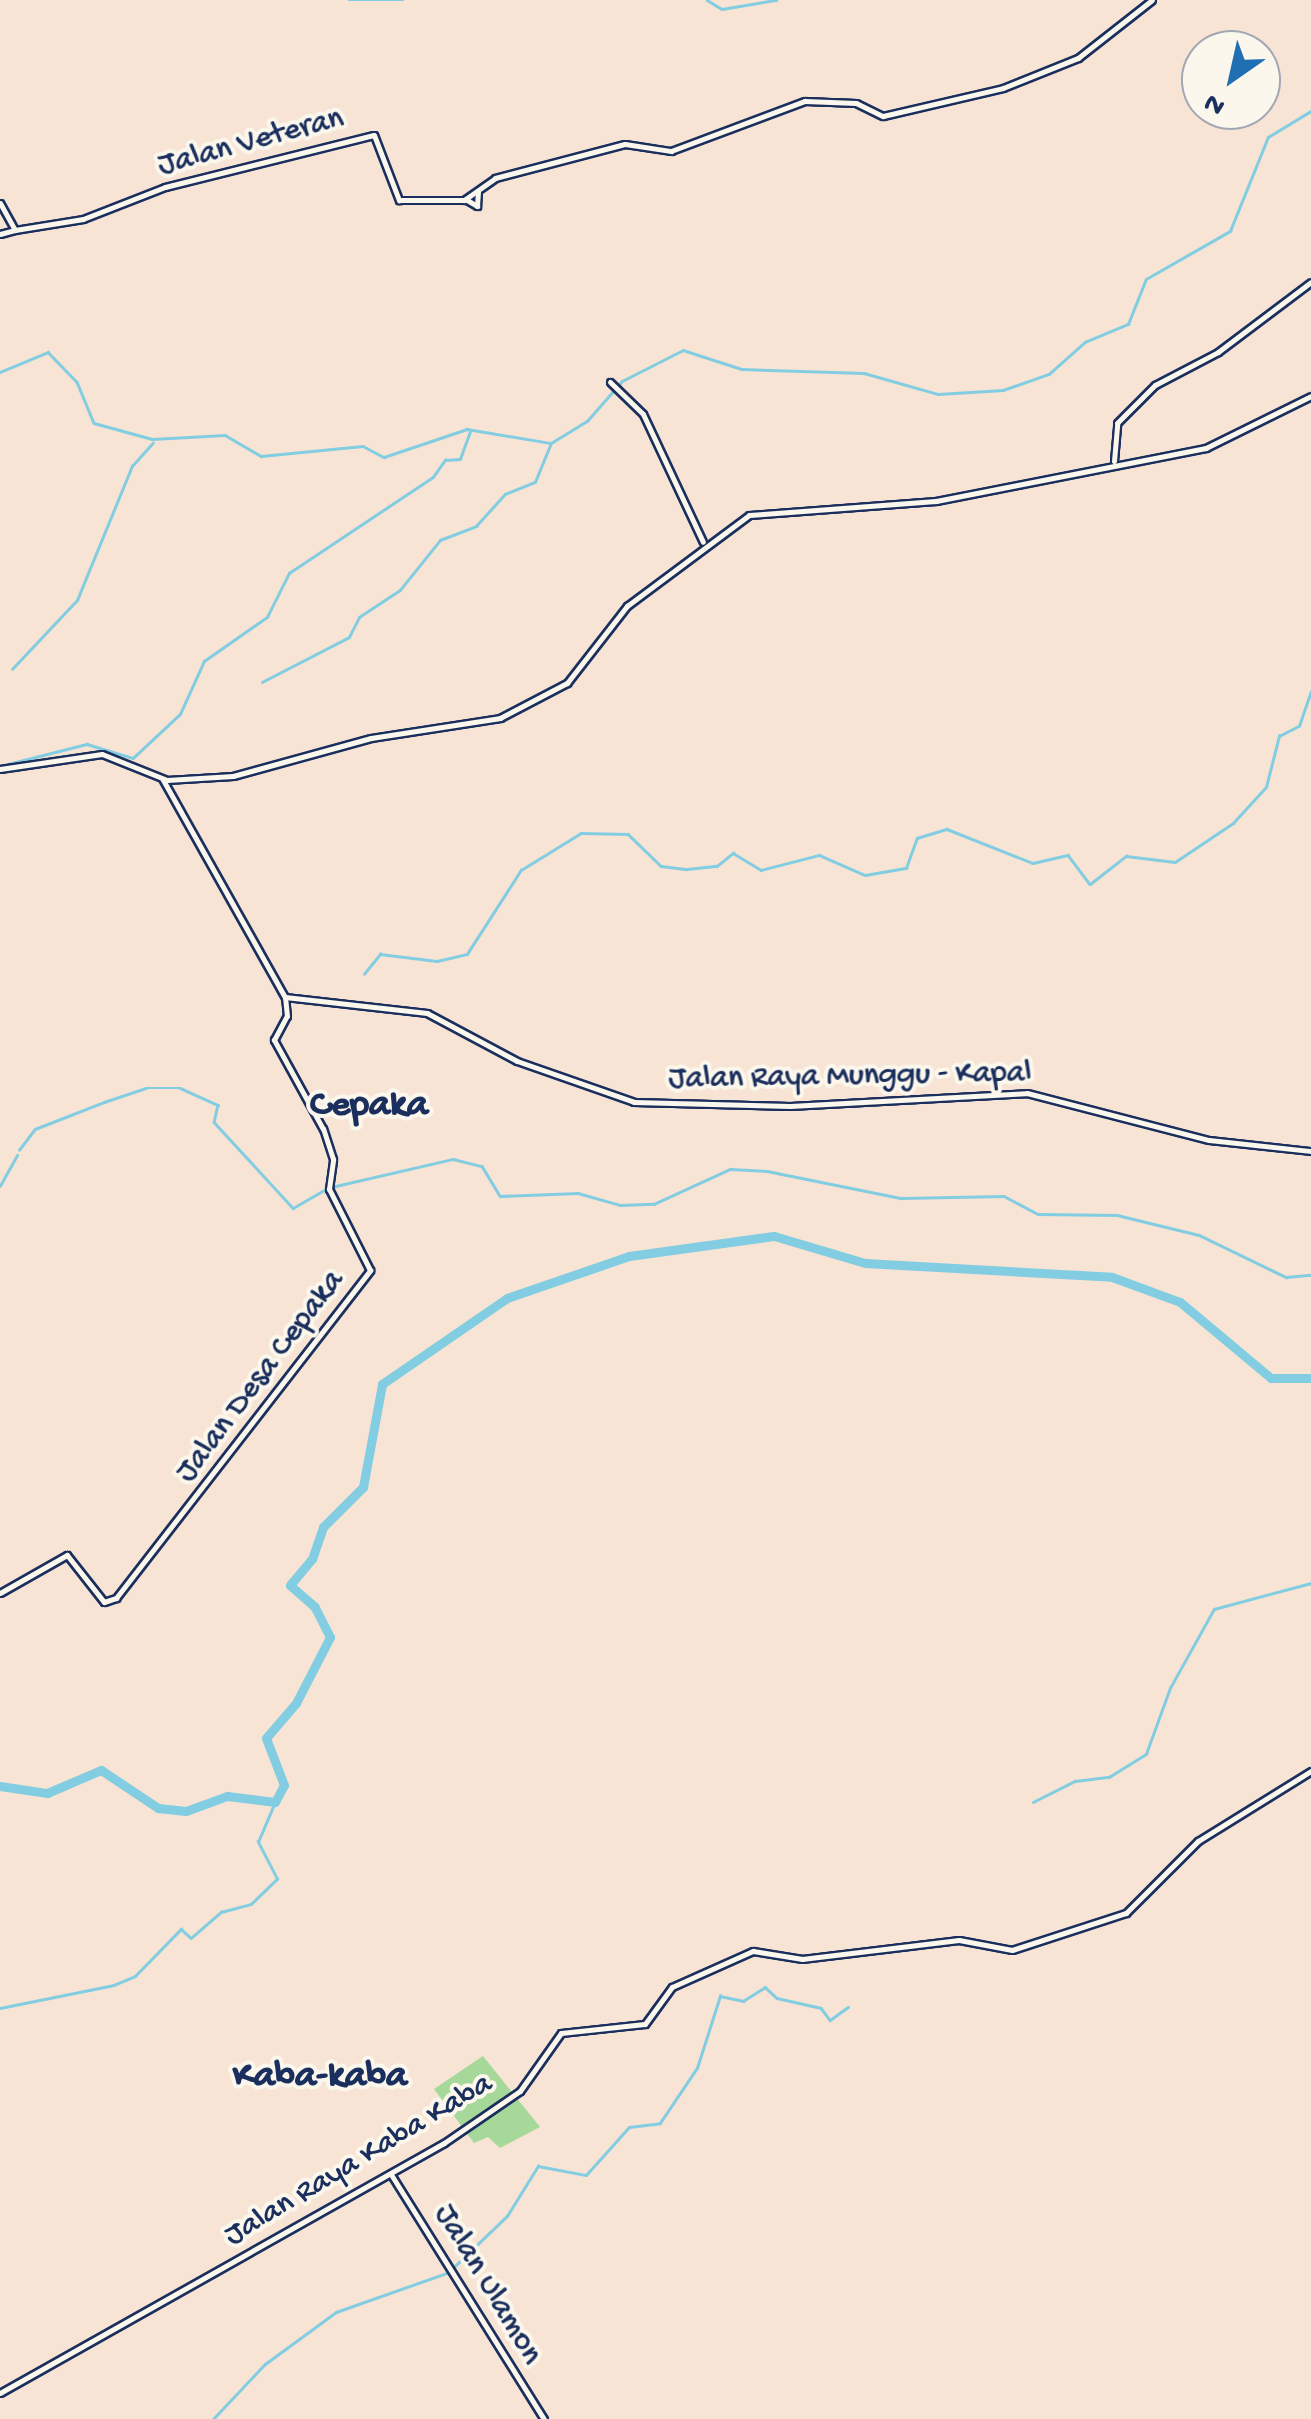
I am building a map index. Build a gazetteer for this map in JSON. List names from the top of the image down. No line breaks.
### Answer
{"streets":{"street":["Jalan Veteran","Jalan Raya Munggu - Kapal","Jalan Desa Cepaka","Jalan Raya Kaba Kaba","Jalan Ulamon"]},"crossings":[["Jalan Raya Munggu - Kapal","Jalan Desa Cepaka"],["Jalan Raya Kaba Kaba","Jalan Ulamon"]],"districts":["Cepaka","Kaba-kaba"],"north":"bottom left"}
